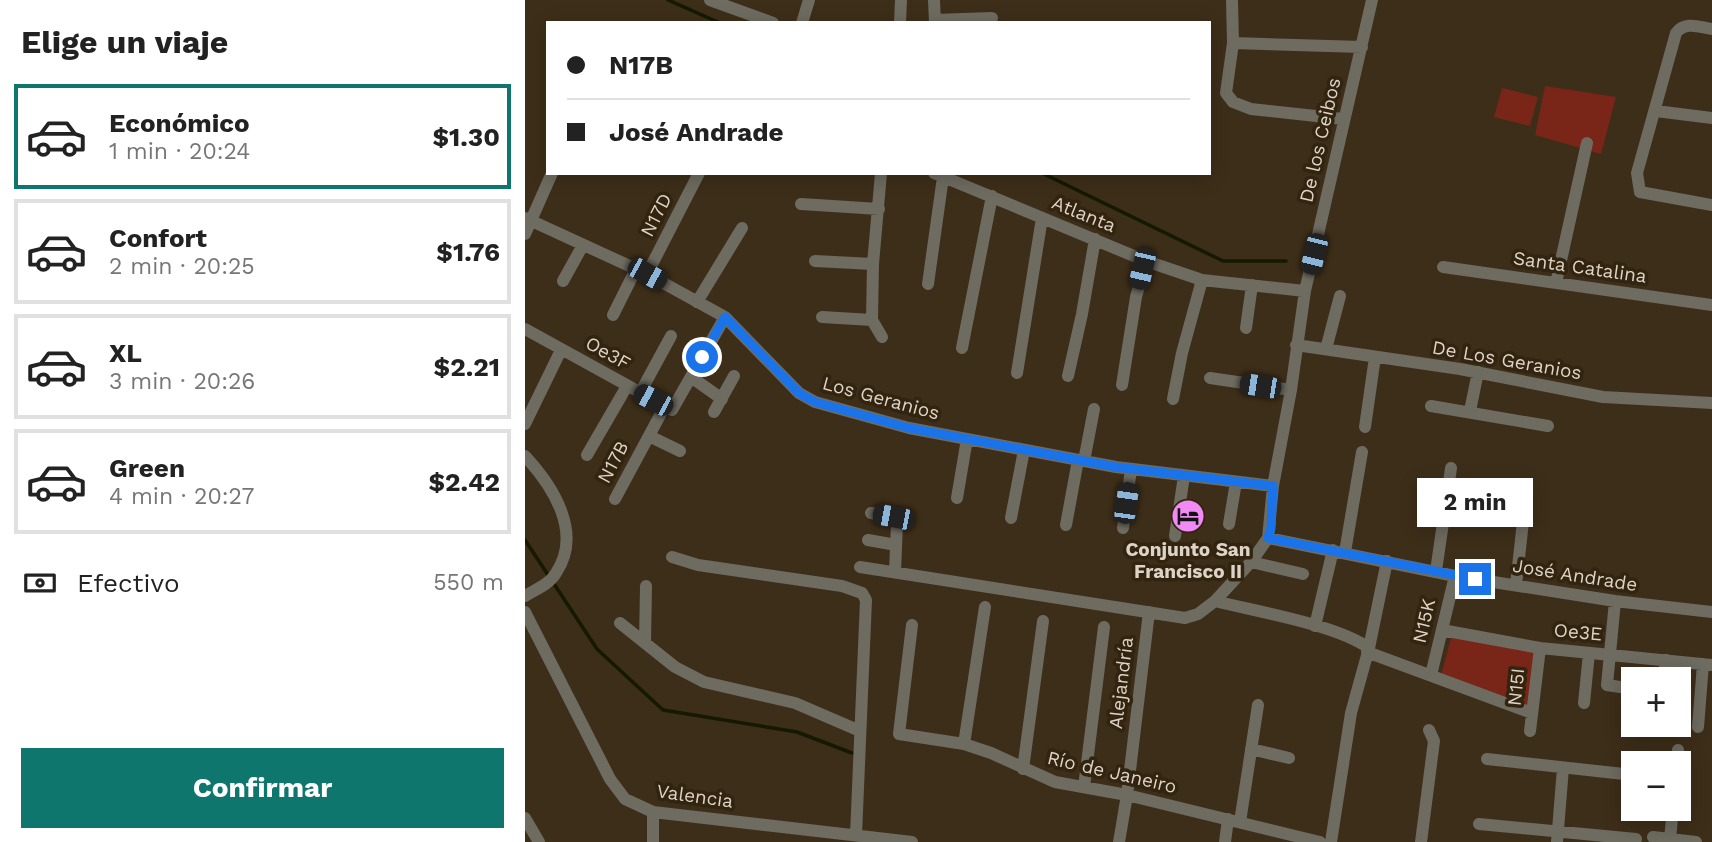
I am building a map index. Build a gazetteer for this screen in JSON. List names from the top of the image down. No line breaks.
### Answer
{"streets":{"street":["De los Ceibos","Atlanta","N17D","Santa Catalina","Oe3F","De Los Geranios","Los Geranios","N17B","José Andrade","N15K","Oe3E","Alejandría","N15I","Río de Janeiro","Valencia"]},"crossings":[["De los Ceibos","Atlanta"],["De los Ceibos","De Los Geranios"],["De los Ceibos","Los Geranios"],["De los Ceibos","José Andrade"],["N17D","Los Geranios"],["Oe3F","N17B"],["Los Geranios","N17B"],["José Andrade","N15K"],["N15K","Oe3E"],["Oe3E","N15I"],["Alejandría","Río de Janeiro"]],"places":{"hotel":["Conjunto San Francisco II"]},"page":{"heading":"Elige un viaje","banner":["N17B","José Andrade"],"list":[{"name":"Económico","note":"1 min · 20:24","value":"$1.30"},{"name":"Confort","note":"2 min · 20:25","value":"$1.76"},{"name":"XL","note":"3 min · 20:26","value":"$2.21"},{"name":"Green","note":"4 min · 20:27","value":"$2.42"}],"bubble":"2 min","pay":["Efectivo","550 m"],"map_buttons":["+","−"],"buttons":"Confirmar"}}
